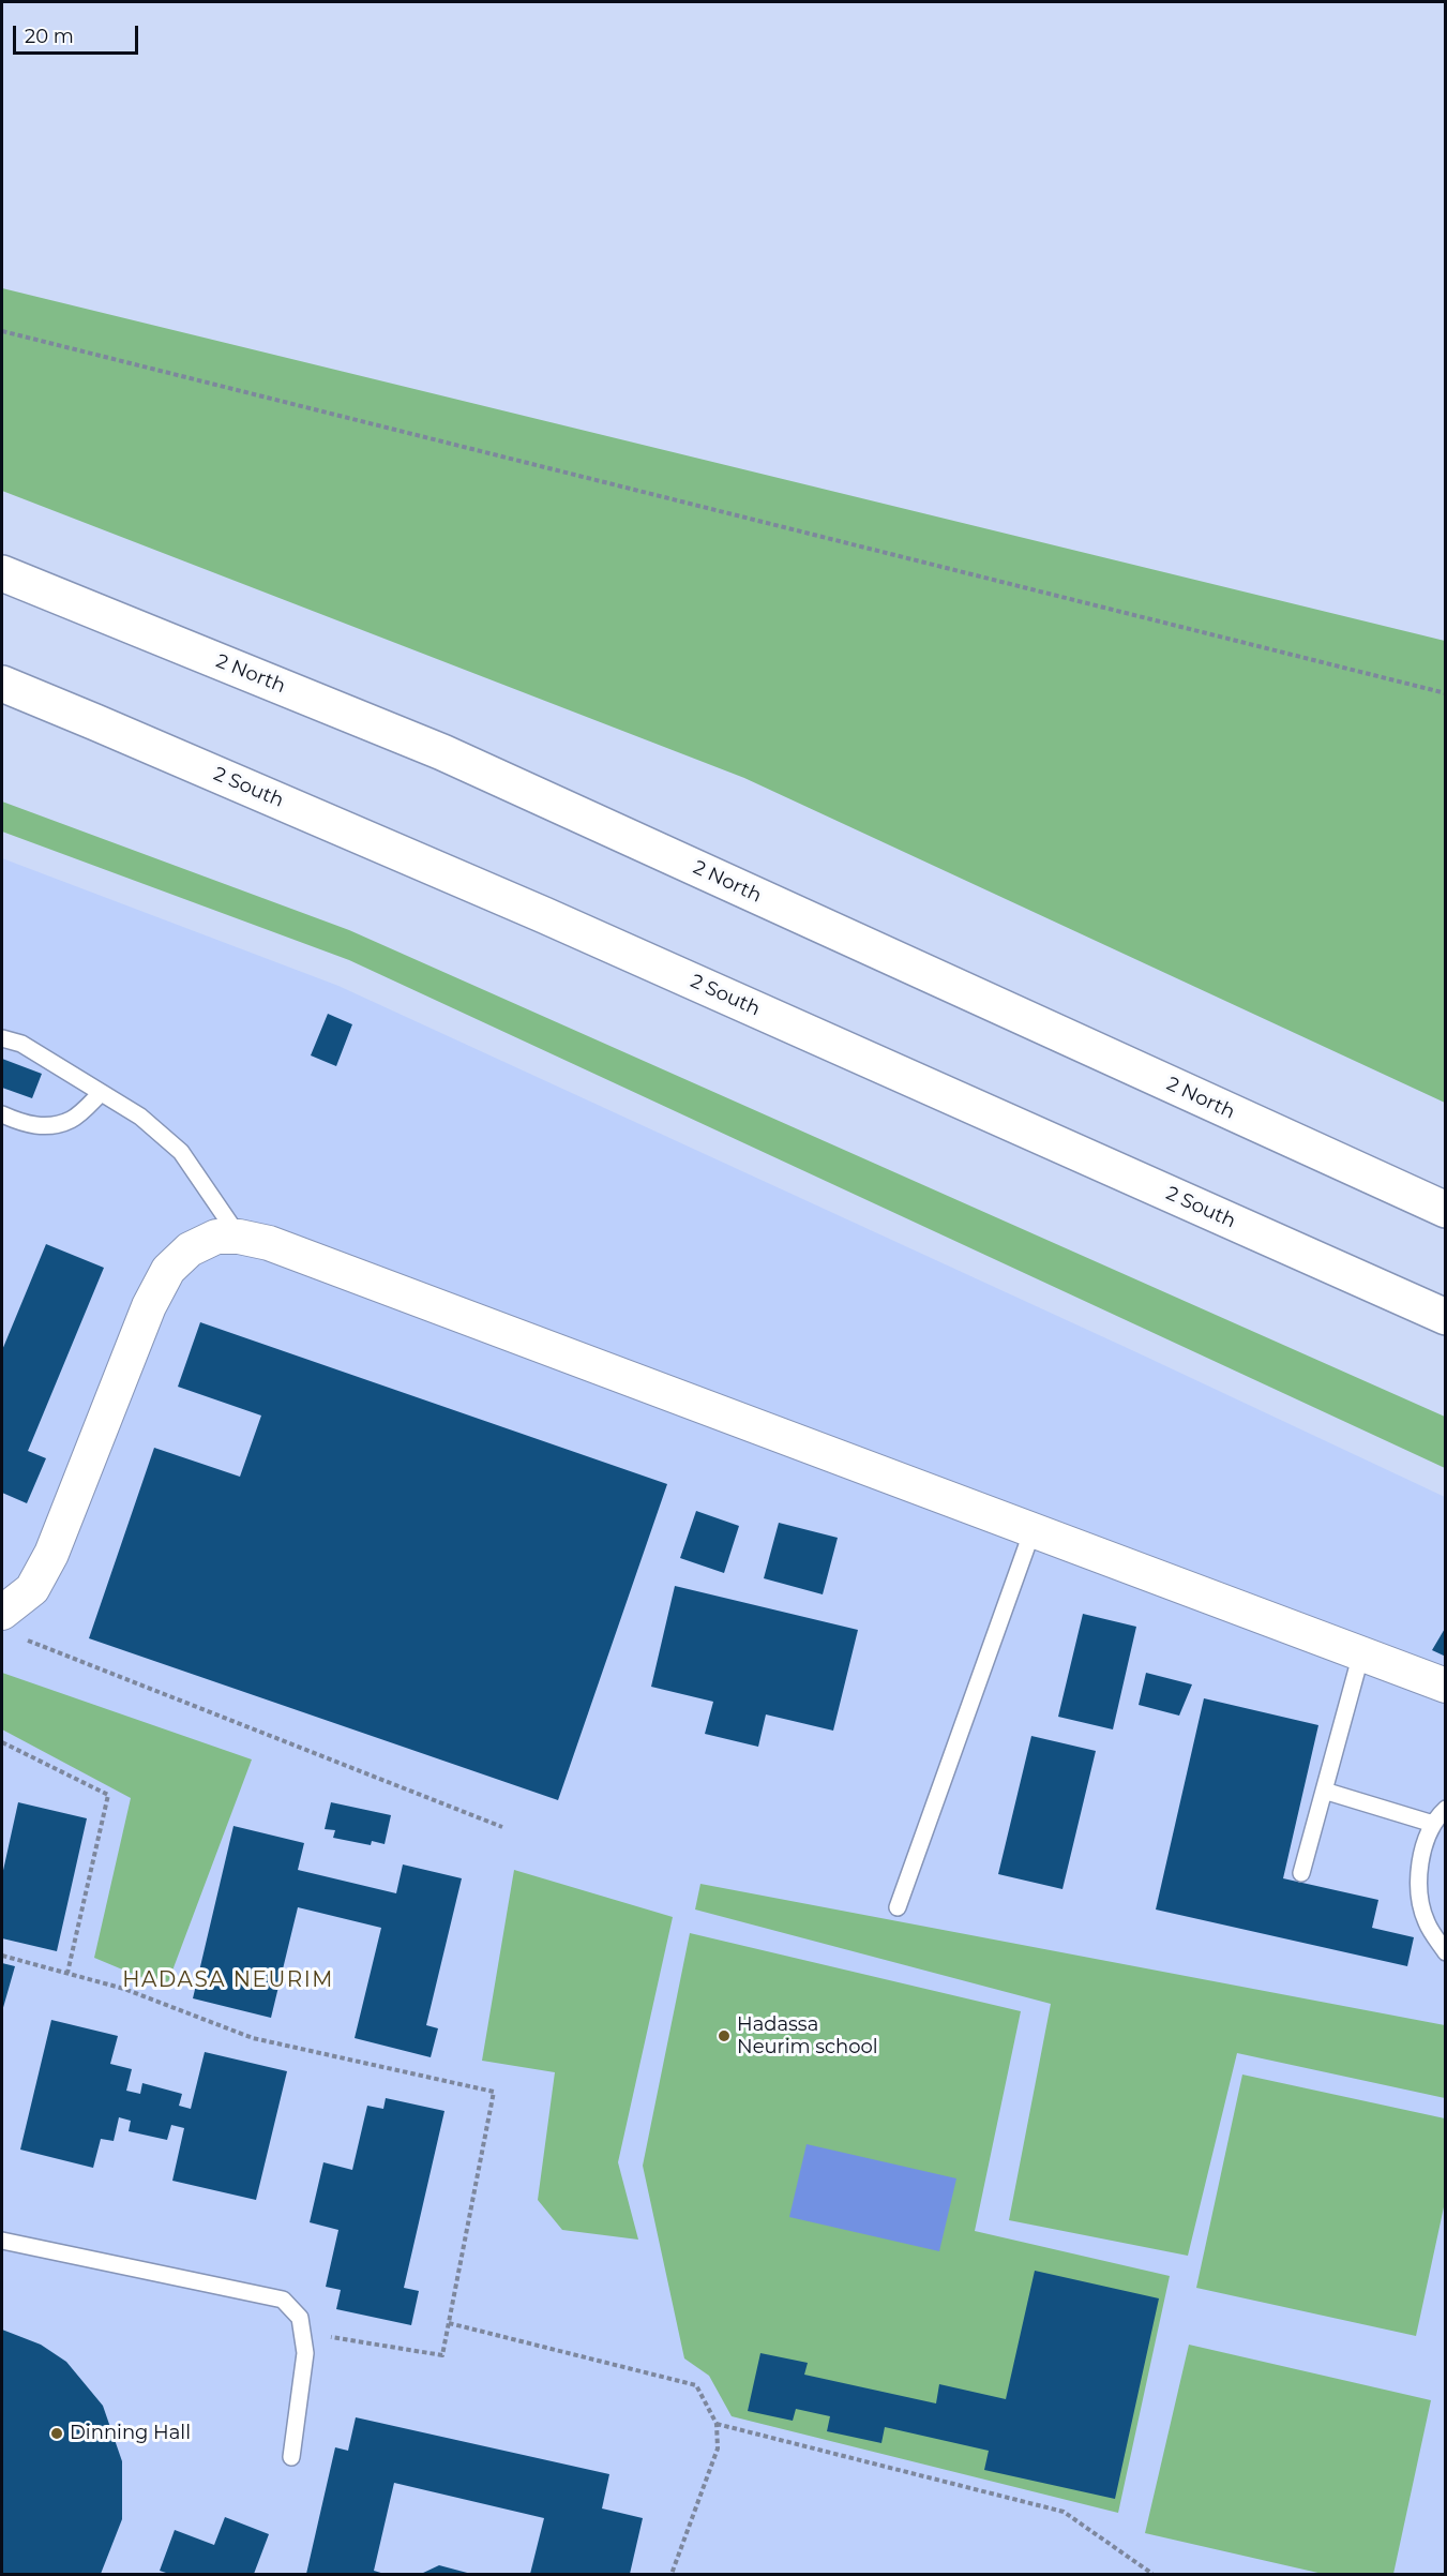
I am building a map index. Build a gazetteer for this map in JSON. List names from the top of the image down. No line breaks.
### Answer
{"streets":{"highway":["2 North","2 South"]},"districts":["HADASA NEURIM"],"places":["Hadassa Neurim school","Dinning Hall"],"scale_bar":"20 m"}
